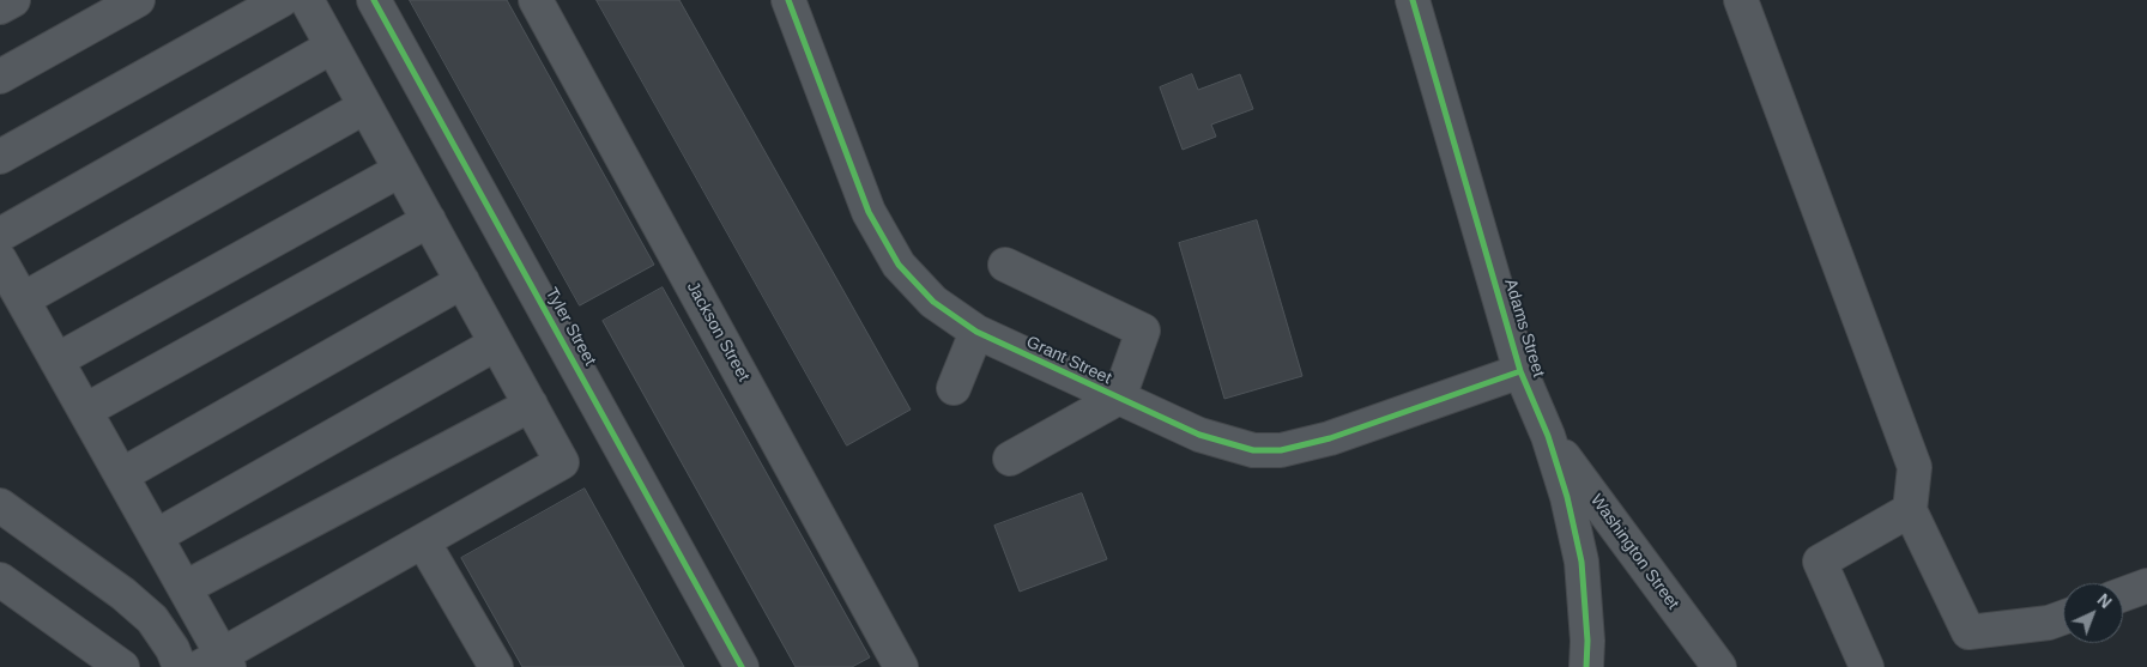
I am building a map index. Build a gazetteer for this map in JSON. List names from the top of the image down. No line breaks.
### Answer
{"streets":{"street":["Tyler Street","Adams Street","Jackson Street","Grant Street","Washington Street"]},"crossings":[["Adams Street","Grant Street"],["Adams Street","Washington Street"]],"north":"top right"}
